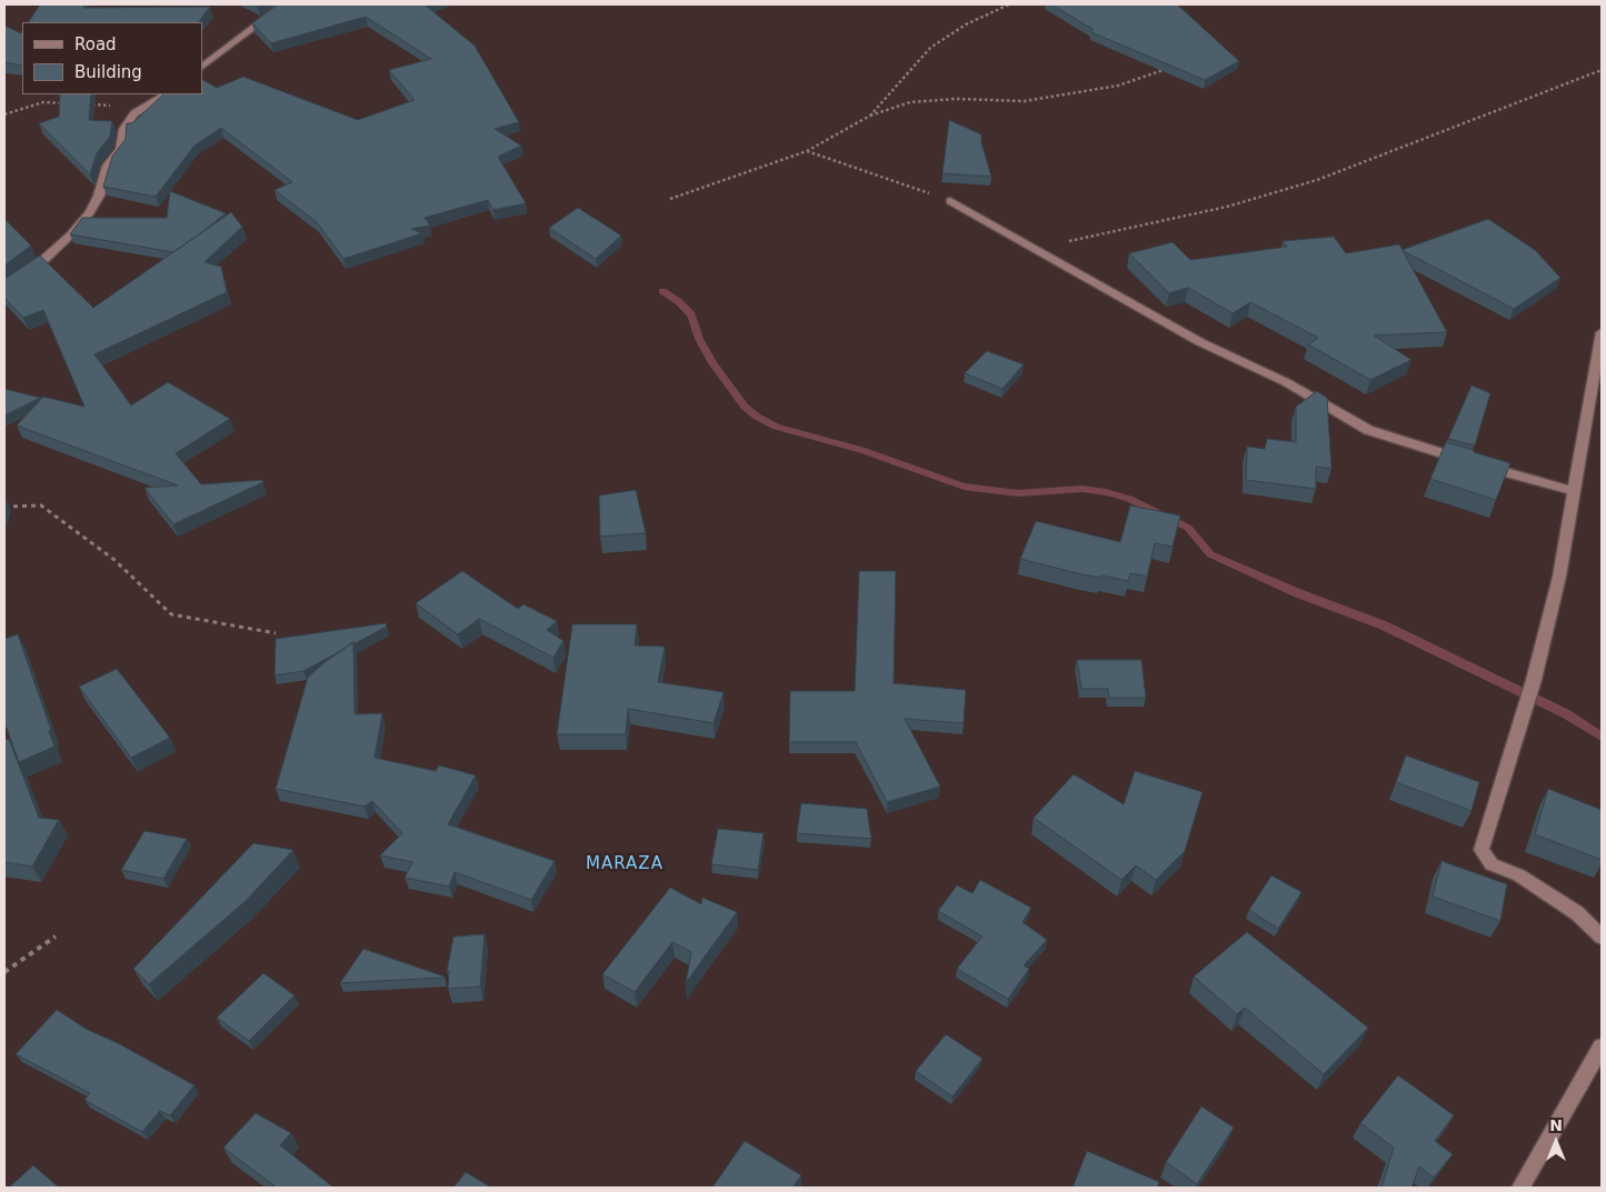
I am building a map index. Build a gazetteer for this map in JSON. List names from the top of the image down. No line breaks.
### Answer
{"districts":["MARAZA"],"legend":["Road","Building"],"north":"top"}
